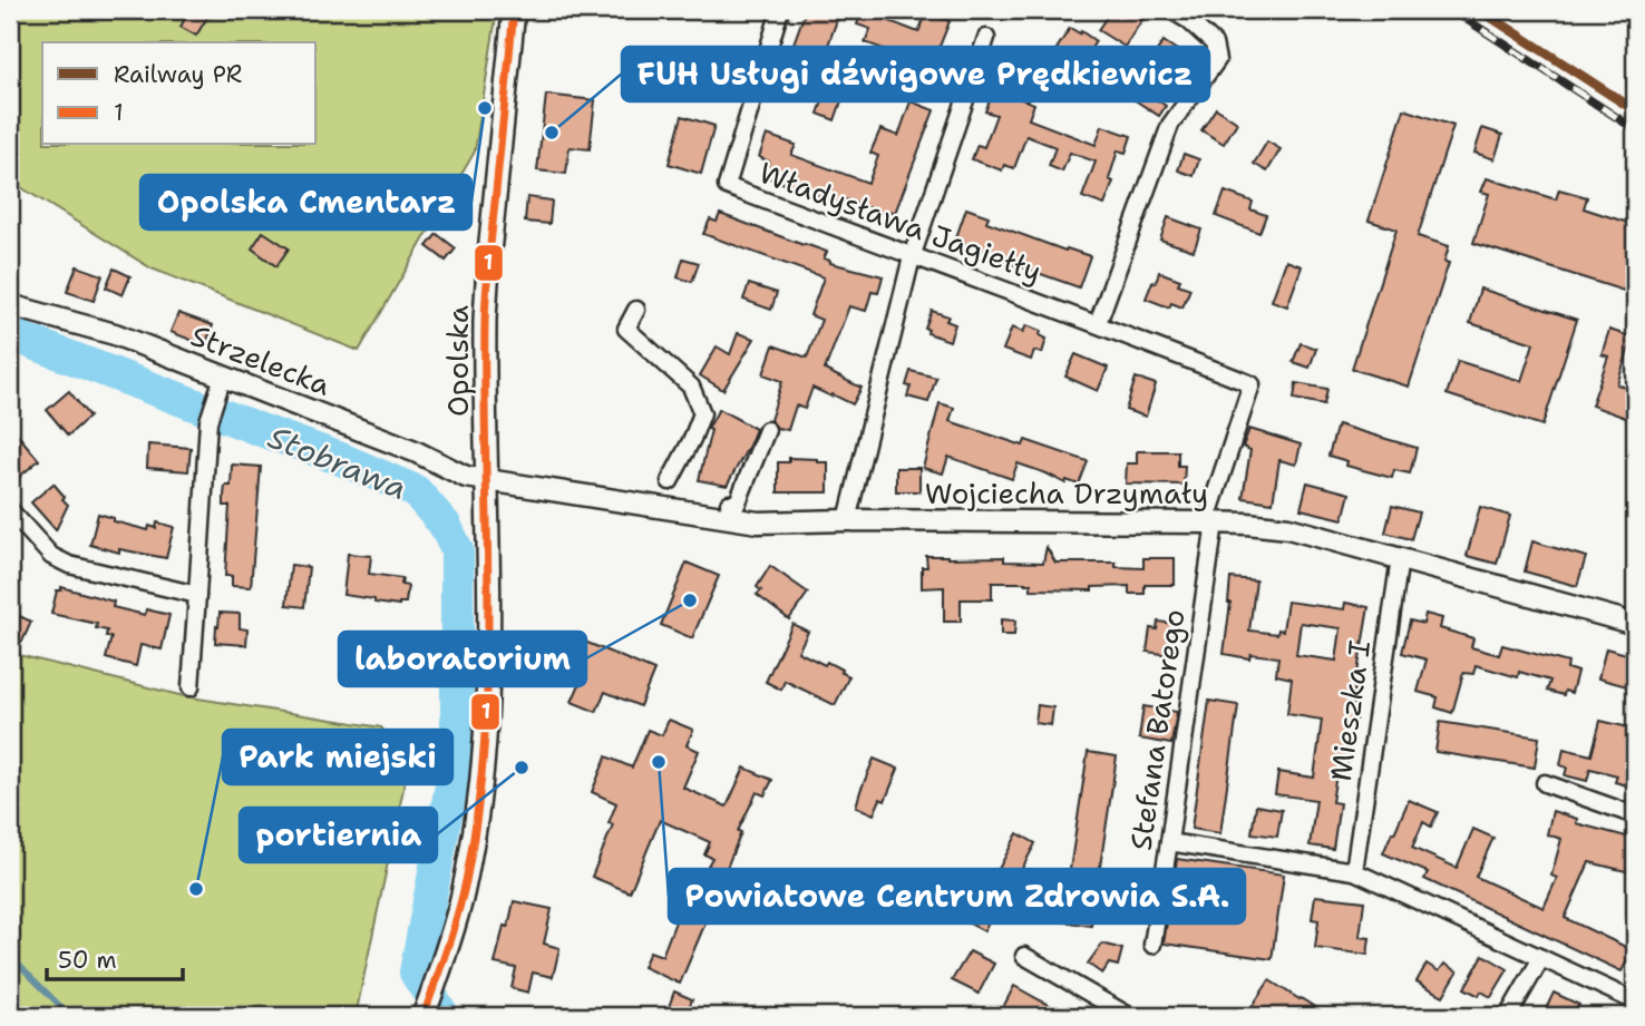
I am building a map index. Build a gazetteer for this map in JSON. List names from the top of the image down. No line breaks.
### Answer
{"streets":{"main road":["Opolska"],"street":["Władysława Jagiełły","Strzelecka","Wojciecha Drzymały","Mieszka I","Stefana Batorego"]},"crossings":[["Władysława Jagiełły","Wojciecha Drzymały"],["Władysława Jagiełły","Stefana Batorego"],["Strzelecka","Opolska"],["Strzelecka","Wojciecha Drzymały"],["Opolska","Wojciecha Drzymały"],["Wojciecha Drzymały","Mieszka I"],["Wojciecha Drzymały","Stefana Batorego"]],"water":["Stobrawa"],"places":["Opolska Cmentarz","FUH Usługi dźwigowe Prędkiewicz","laboratorium","Powiatowe Centrum Zdrowia S.A.","portiernia","Park miejski"],"lines":["rail line PR","transit line 1"],"legend":["Railway PR","1"],"scale_bar":"50 m"}
